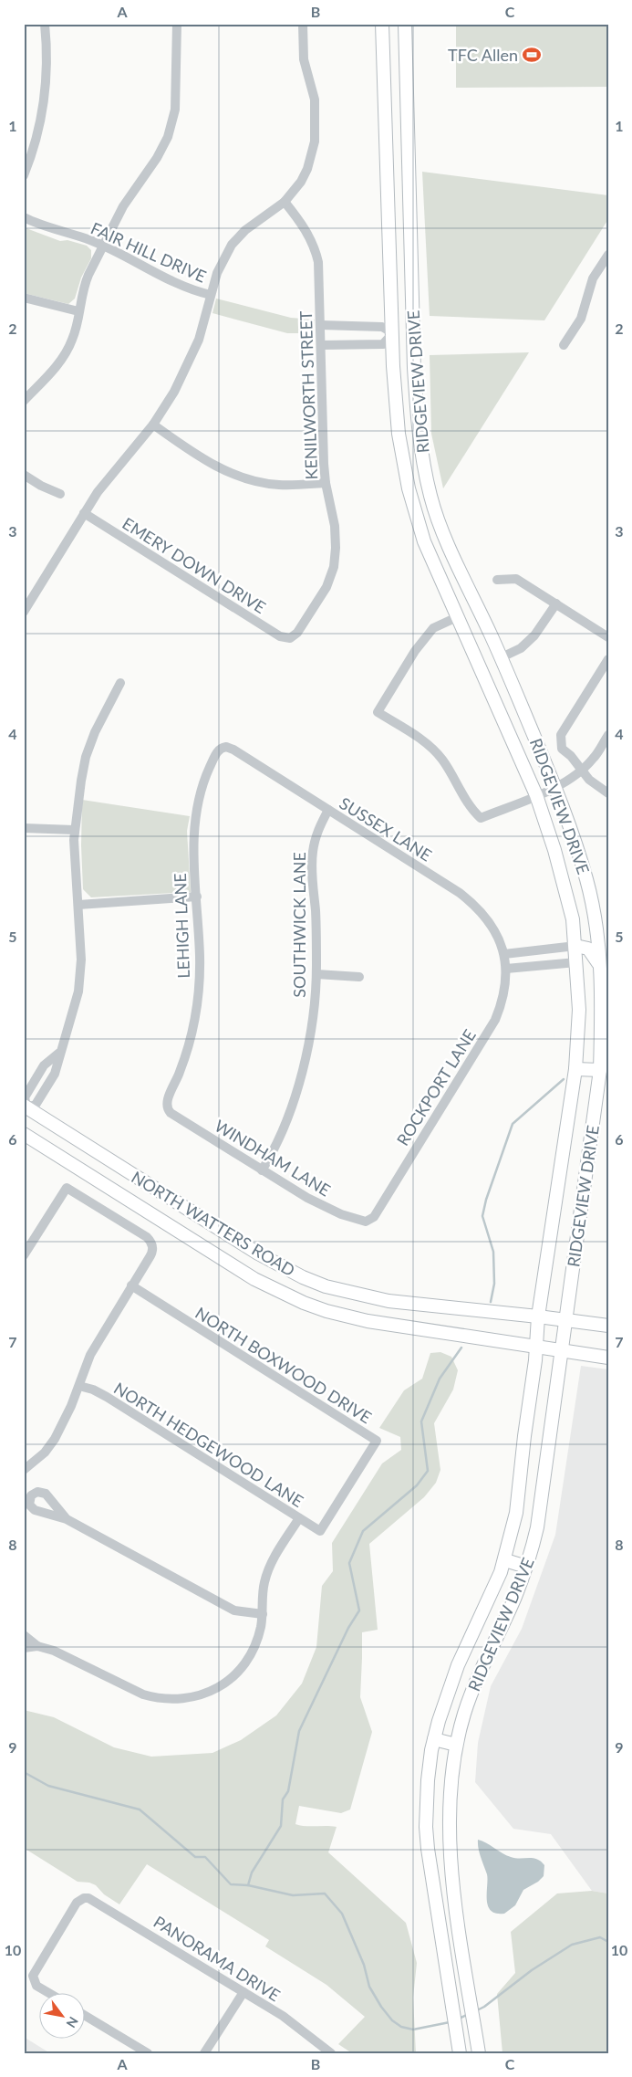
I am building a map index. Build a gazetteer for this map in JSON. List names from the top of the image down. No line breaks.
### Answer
{"streets":{"main road":["RIDGEVIEW DRIVE","NORTH WATTERS ROAD"],"street":["FAIR HILL DRIVE","KENILWORTH STREET","EMERY DOWN DRIVE","SUSSEX LANE","SOUTHWICK LANE","LEHIGH LANE","ROCKPORT LANE","WINDHAM LANE","NORTH BOXWOOD DRIVE","NORTH HEDGEWOOD LANE","PANORAMA DRIVE"]},"crossings":[["RIDGEVIEW DRIVE","NORTH WATTERS ROAD"],["KENILWORTH STREET","EMERY DOWN DRIVE"],["SUSSEX LANE","SOUTHWICK LANE"],["SUSSEX LANE","LEHIGH LANE"],["SUSSEX LANE","ROCKPORT LANE"],["SOUTHWICK LANE","WINDHAM LANE"],["LEHIGH LANE","WINDHAM LANE"],["ROCKPORT LANE","WINDHAM LANE"],["NORTH BOXWOOD DRIVE","NORTH HEDGEWOOD LANE"]],"places":{"sports":["TFC Allen"]},"north":"bottom right","grid":{"columns":["A","B","C"],"rows":["1","2","3","4","5","6","7","8","9","10"]}}
